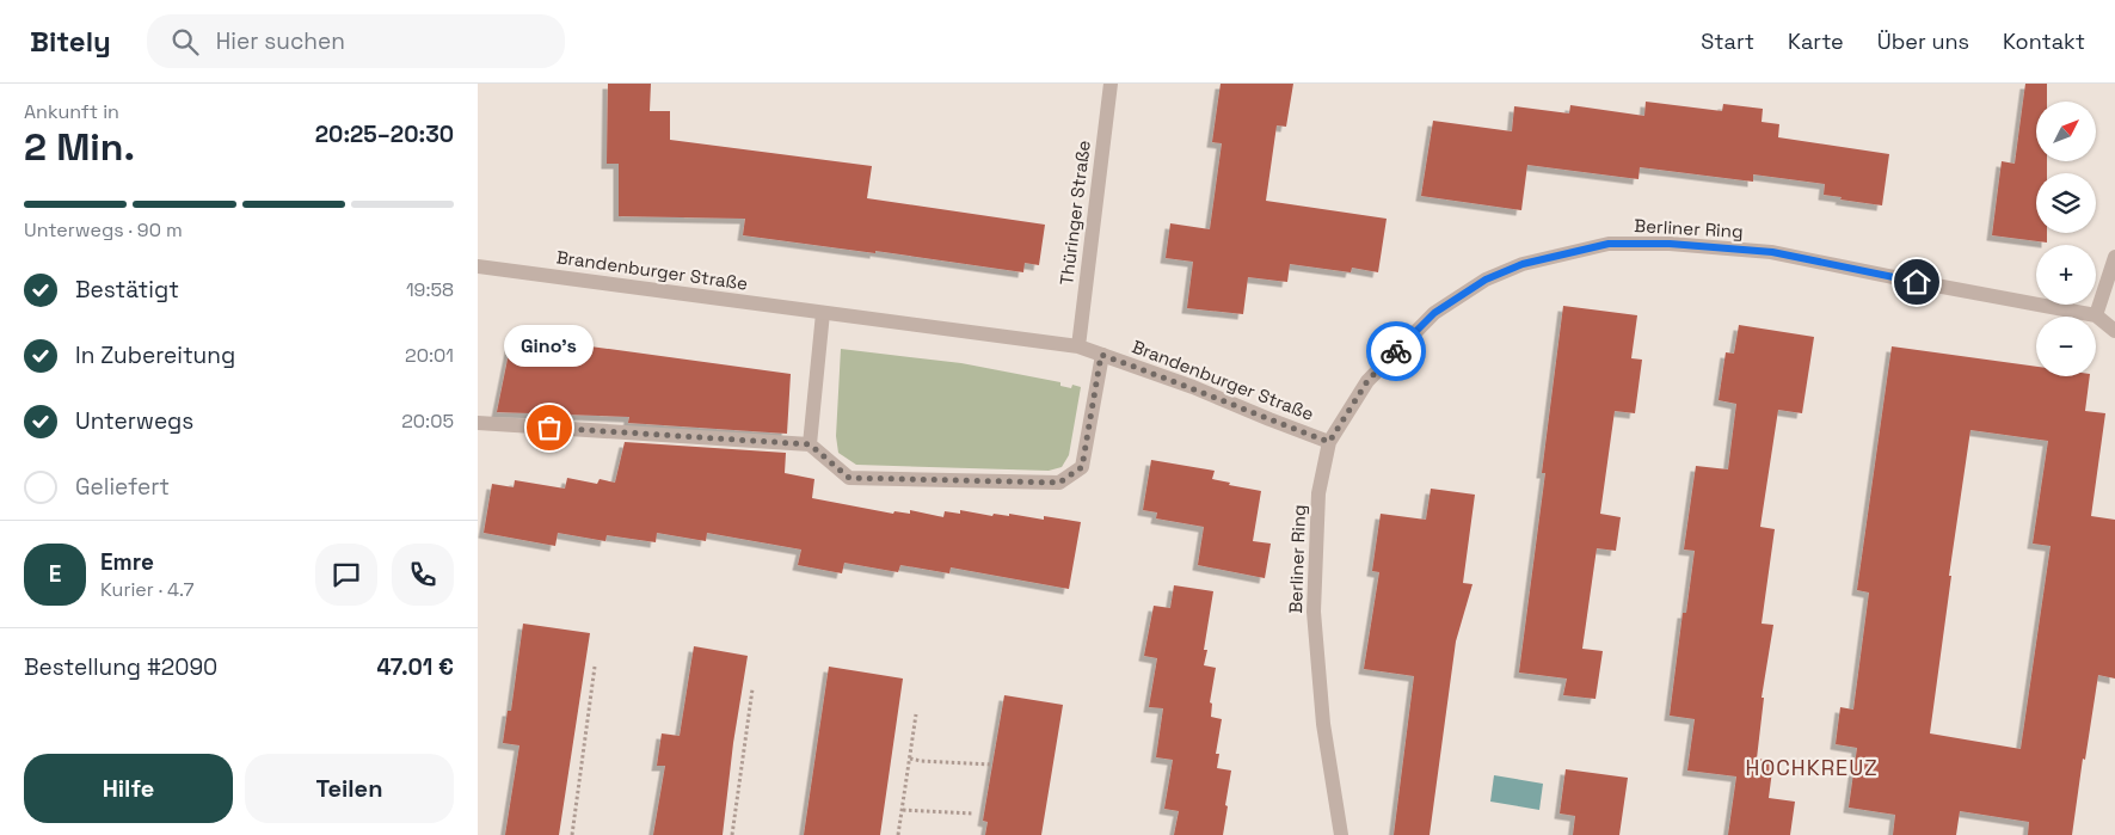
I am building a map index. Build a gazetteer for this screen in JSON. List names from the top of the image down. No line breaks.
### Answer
{"streets":{"street":["Thüringer Straße","Berliner Ring","Brandenburger Straße"]},"crossings":[["Thüringer Straße","Brandenburger Straße"],["Berliner Ring","Brandenburger Straße"]],"districts":["HOCHKREUZ"],"places":["Gino's"],"north":"top right","page":{"header":"Bitely","search":"Hier suchen","nav":["Start","Karte","Über uns","Kontakt"],"heading":["2 Min.","Ankunft in","20:25–20:30"],"panel":["Emre","Kurier · 4.7","Bestellung #2090","47.01 €"],"map_buttons":["+","−"],"bar":"Unterwegs · 90 m","list":[["Bestätigt","19:58"],["In Zubereitung","20:01"],["Unterwegs","20:05"],"Geliefert"],"bubble":"Gino's","round":"E","buttons":["Hilfe","Teilen"]}}
